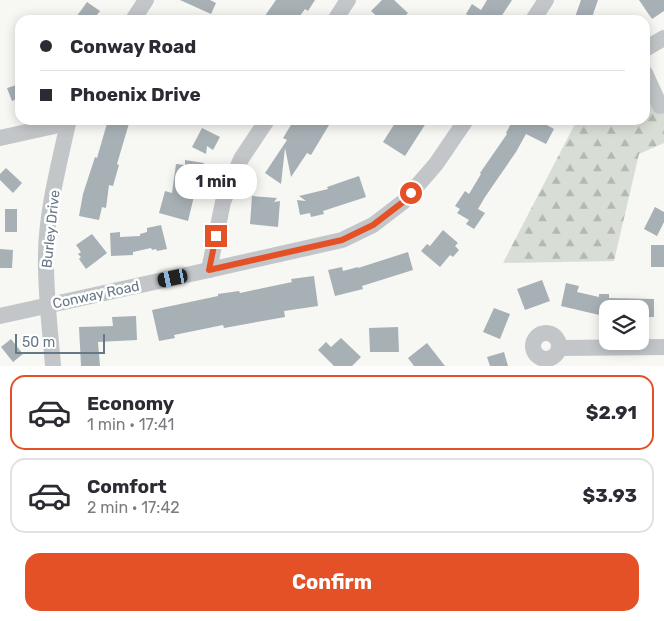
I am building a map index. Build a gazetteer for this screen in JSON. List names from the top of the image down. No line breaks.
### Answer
{"streets":{"street":["Burley Drive","Conway Road"]},"crossings":[["Burley Drive","Conway Road"]],"scale_bar":"50 m","page":{"banner":["Conway Road","Phoenix Drive"],"bubble":"1 min","scale":"50 m","list":[{"name":"Economy","note":"1 min · 17:41","value":"$2.91"},{"name":"Comfort","note":"2 min · 17:42","value":"$3.93"}],"buttons":"Confirm"}}
